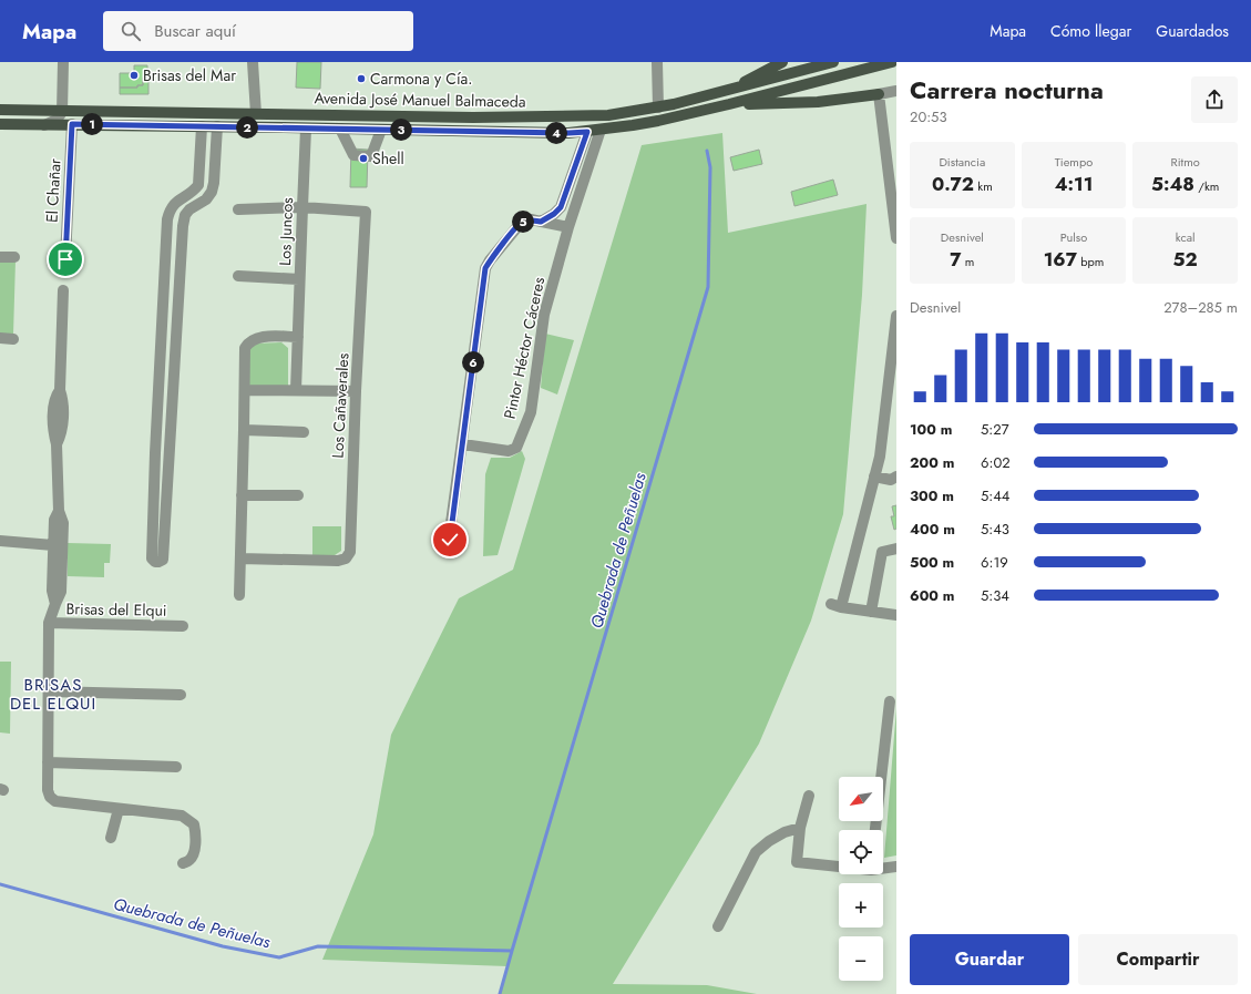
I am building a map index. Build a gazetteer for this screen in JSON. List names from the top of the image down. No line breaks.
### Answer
{"streets":{"main road":["Avenida José Manuel Balmaceda"],"street":["El Chañar","Los Juncos","Pintor Héctor Cáceres","Los Cañaverales","Brisas del Elqui"]},"crossings":[["Avenida José Manuel Balmaceda","El Chañar"],["Avenida José Manuel Balmaceda","Los Juncos"],["Avenida José Manuel Balmaceda","Pintor Héctor Cáceres"],["Los Juncos","Los Cañaverales"]],"districts":["BRISAS DEL ELQUI"],"water":["Quebrada de Peñuelas"],"places":["Brisas del Mar","Carmona y Cía.","Shell"],"north":"bottom left","page":{"header":"Mapa","search":"Buscar aquí","nav":["Mapa","Cómo llegar","Guardados"],"heading":["Carrera nocturna","20:53"],"pins":["1","2","3","4","5","6"],"stats":[["Distancia","0.72 km"],["Tiempo","4:11"],["Ritmo","5:48 /km"],["Desnivel","7 m"],["Pulso","167 bpm"],["kcal","52"]],"chart":["Desnivel","278–285 m"],"list":[{"name":"100 m","note":"5:27"},{"name":"200 m","note":"6:02"},{"name":"300 m","note":"5:44"},{"name":"400 m","note":"5:43"},{"name":"500 m","note":"6:19"},{"name":"600 m","note":"5:34"}],"map_buttons":["+","−"],"buttons":["Guardar","Compartir"]}}
